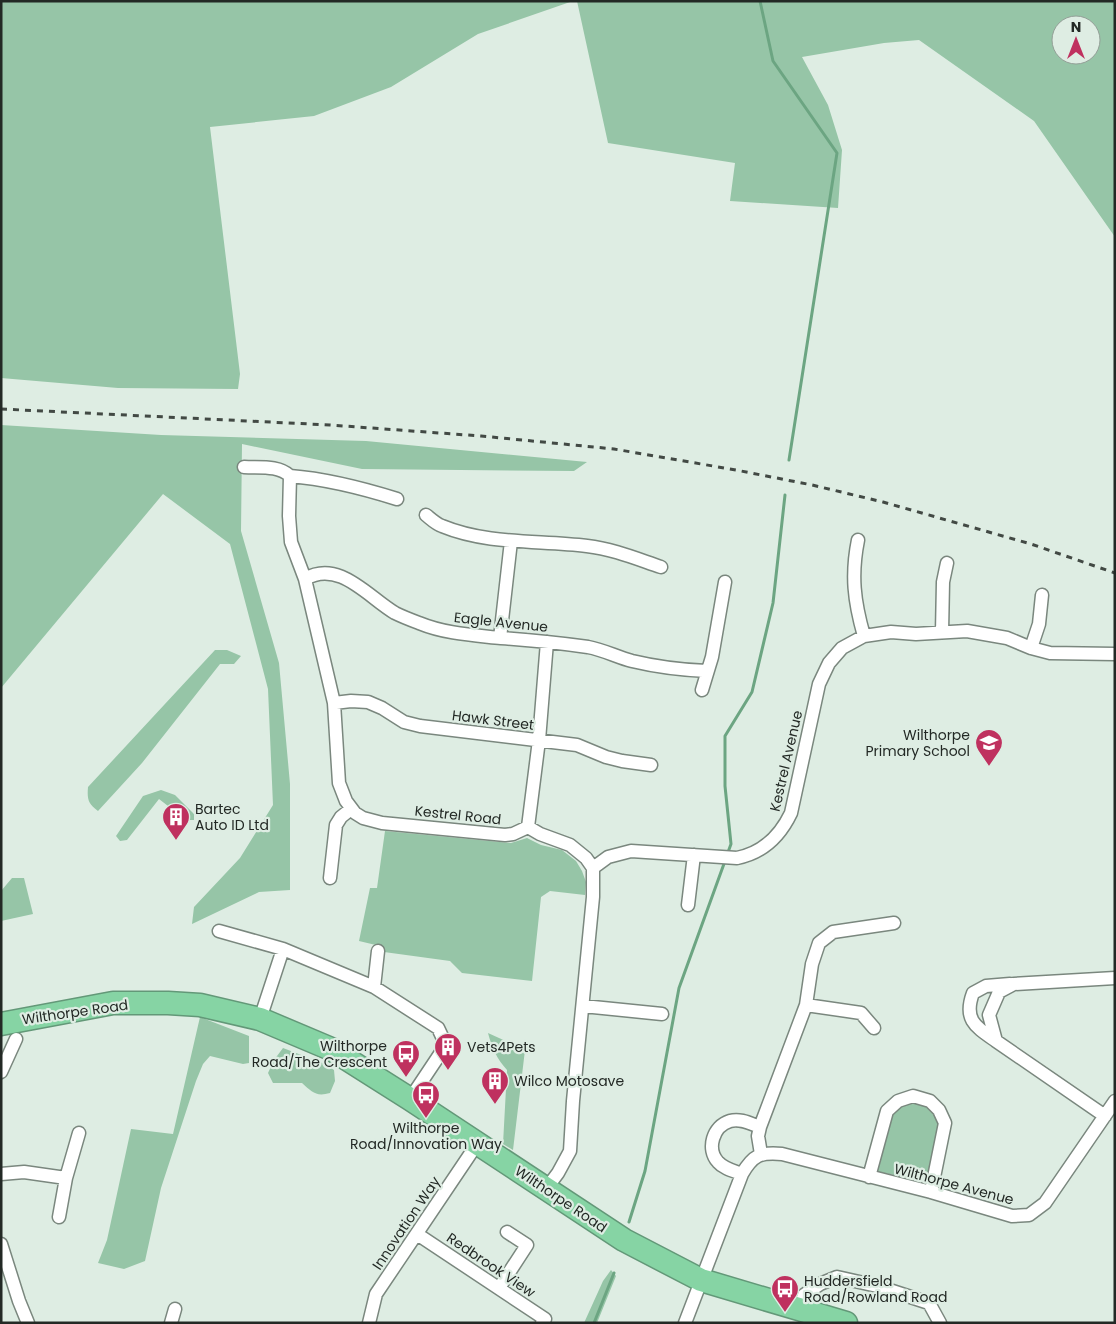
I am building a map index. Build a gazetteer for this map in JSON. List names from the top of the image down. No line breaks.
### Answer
{"streets":{"highway":["Wilthorpe Road"],"street":["Eagle Avenue","Hawk Street","Kestrel Avenue","Kestrel Road","Wilthorpe Avenue","Innovation Way","Redbrook View"]},"crossings":[["Wilthorpe Road","Innovation Way"],["Innovation Way","Redbrook View"]],"places":{"school or university":["Wilthorpe Primary School"],"building":["Bartec Auto ID Ltd","Vets4Pets","Wilco Motosave"],"bus stop":["Wilthorpe Road/The Crescent","Wilthorpe Road/Innovation Way","Huddersfield Road/Rowland Road"]},"north":"top"}
